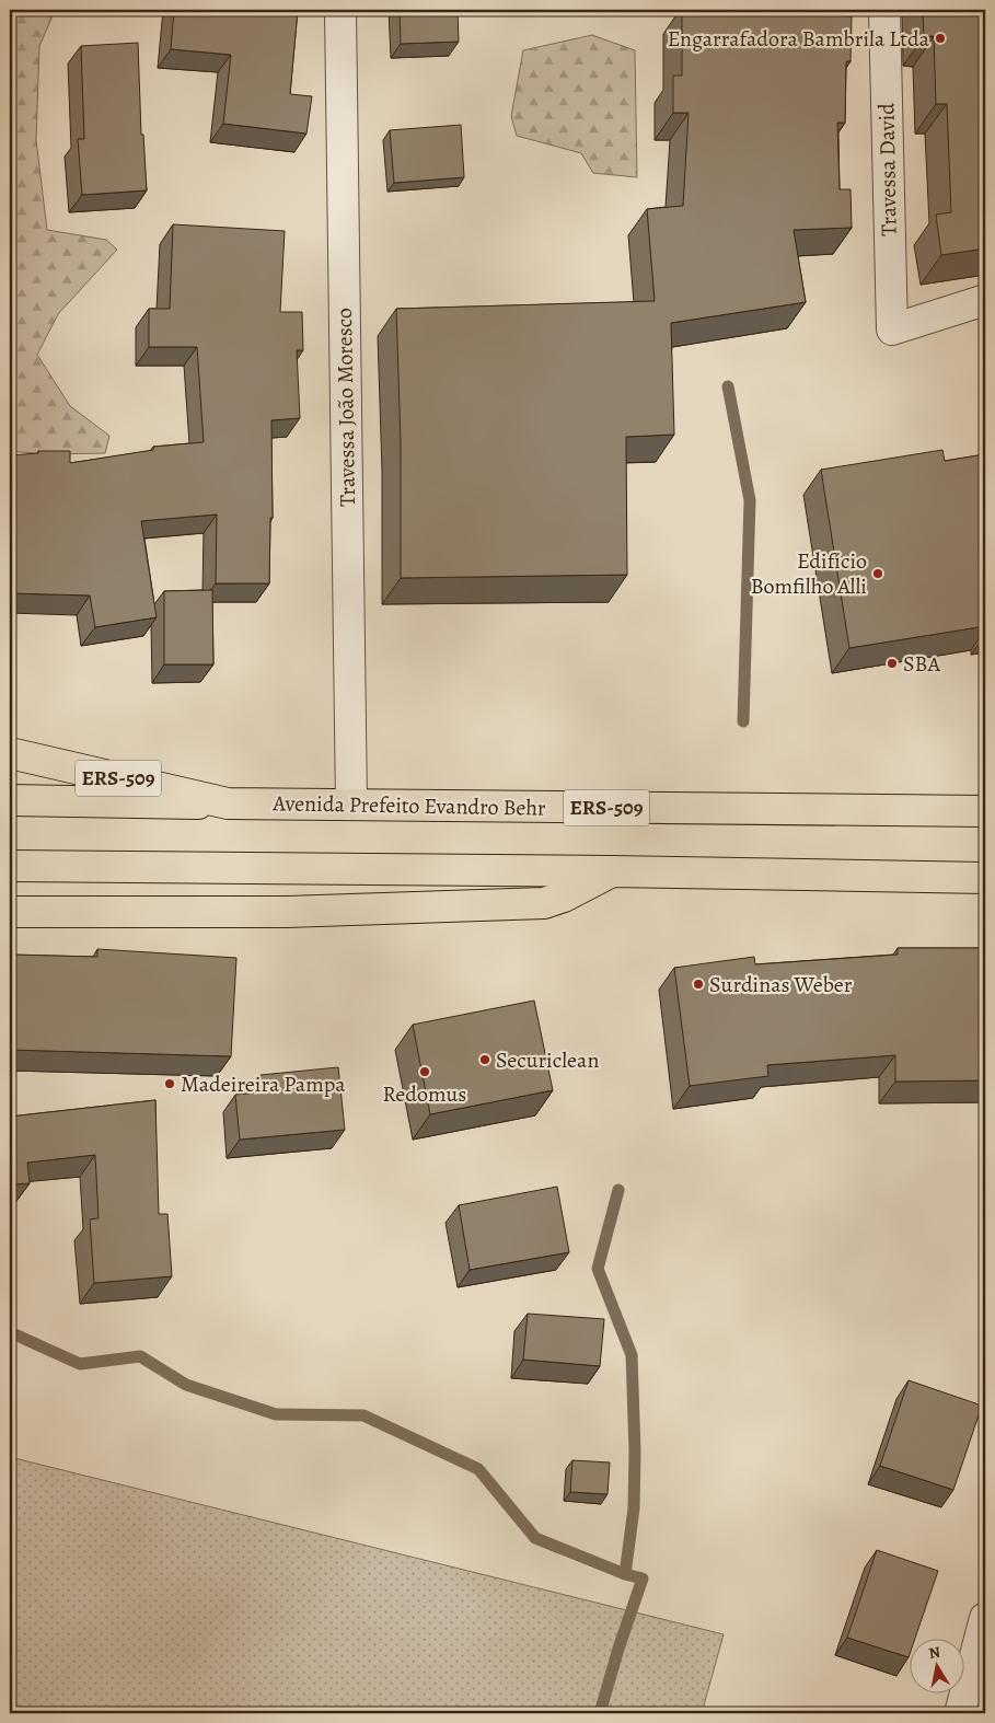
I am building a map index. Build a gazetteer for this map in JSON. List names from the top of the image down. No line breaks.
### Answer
{"streets":{"main road":["ERS-509","Avenida Prefeito Evandro Behr"],"street":["Travessa David","Travessa João Moresco"]},"crossings":[["Travessa João Moresco","Avenida Prefeito Evandro Behr"]],"places":["Engarrafadora Bambrila Ltda","Edifício Bomfilho Alli","SBA","Surdinas Weber","Securiclean","Redomus","Madeireira Pampa"],"north":"top"}
